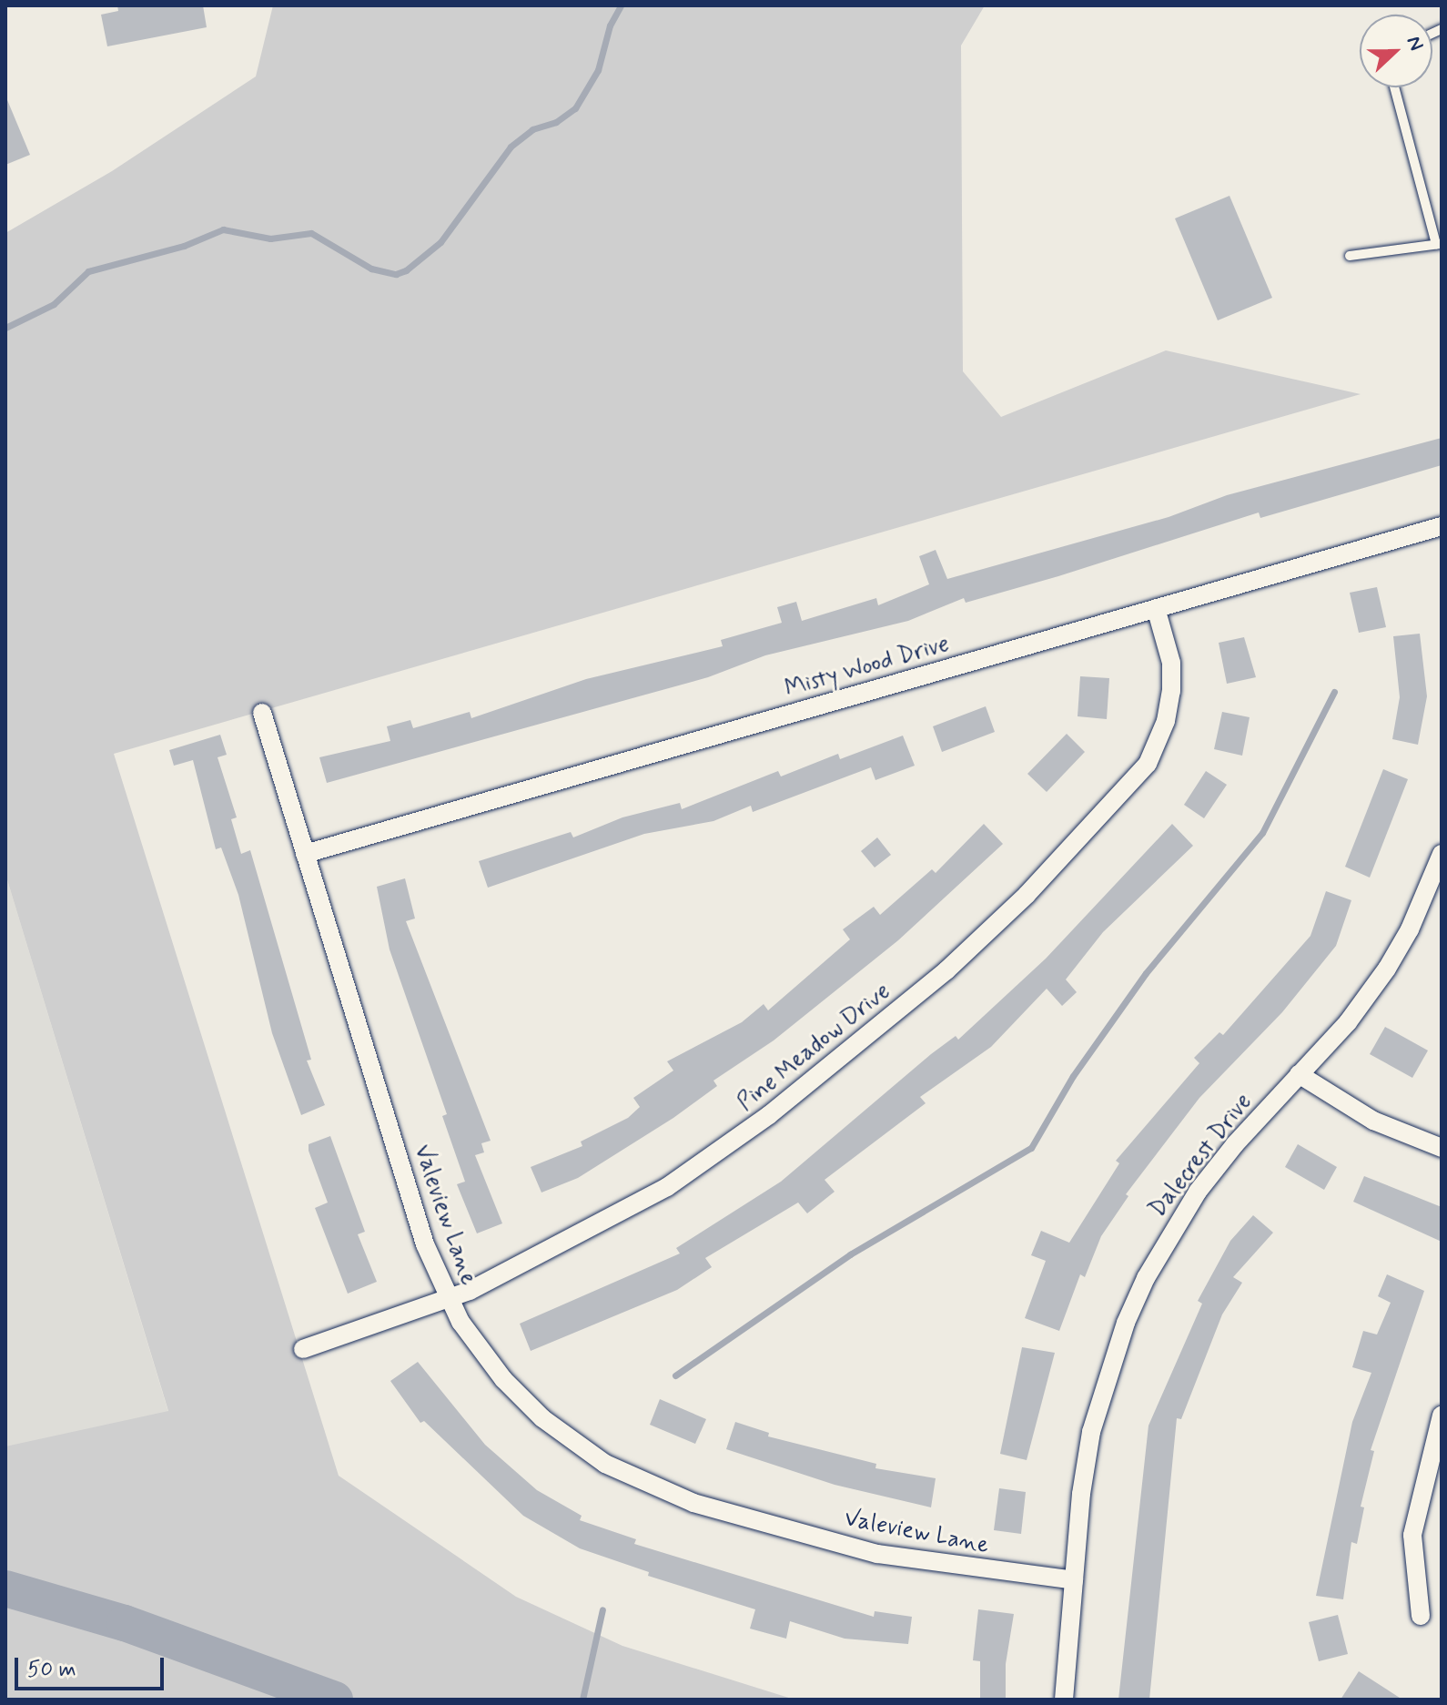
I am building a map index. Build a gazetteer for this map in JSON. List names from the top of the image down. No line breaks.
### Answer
{"streets":{"street":["Misty Wood Drive","Pine Meadow Drive","Dalecrest Drive","Valeview Lane"]},"crossings":[["Misty Wood Drive","Pine Meadow Drive"],["Misty Wood Drive","Valeview Lane"],["Pine Meadow Drive","Valeview Lane"],["Dalecrest Drive","Valeview Lane"]],"scale_bar":"50 m","north":"right"}
